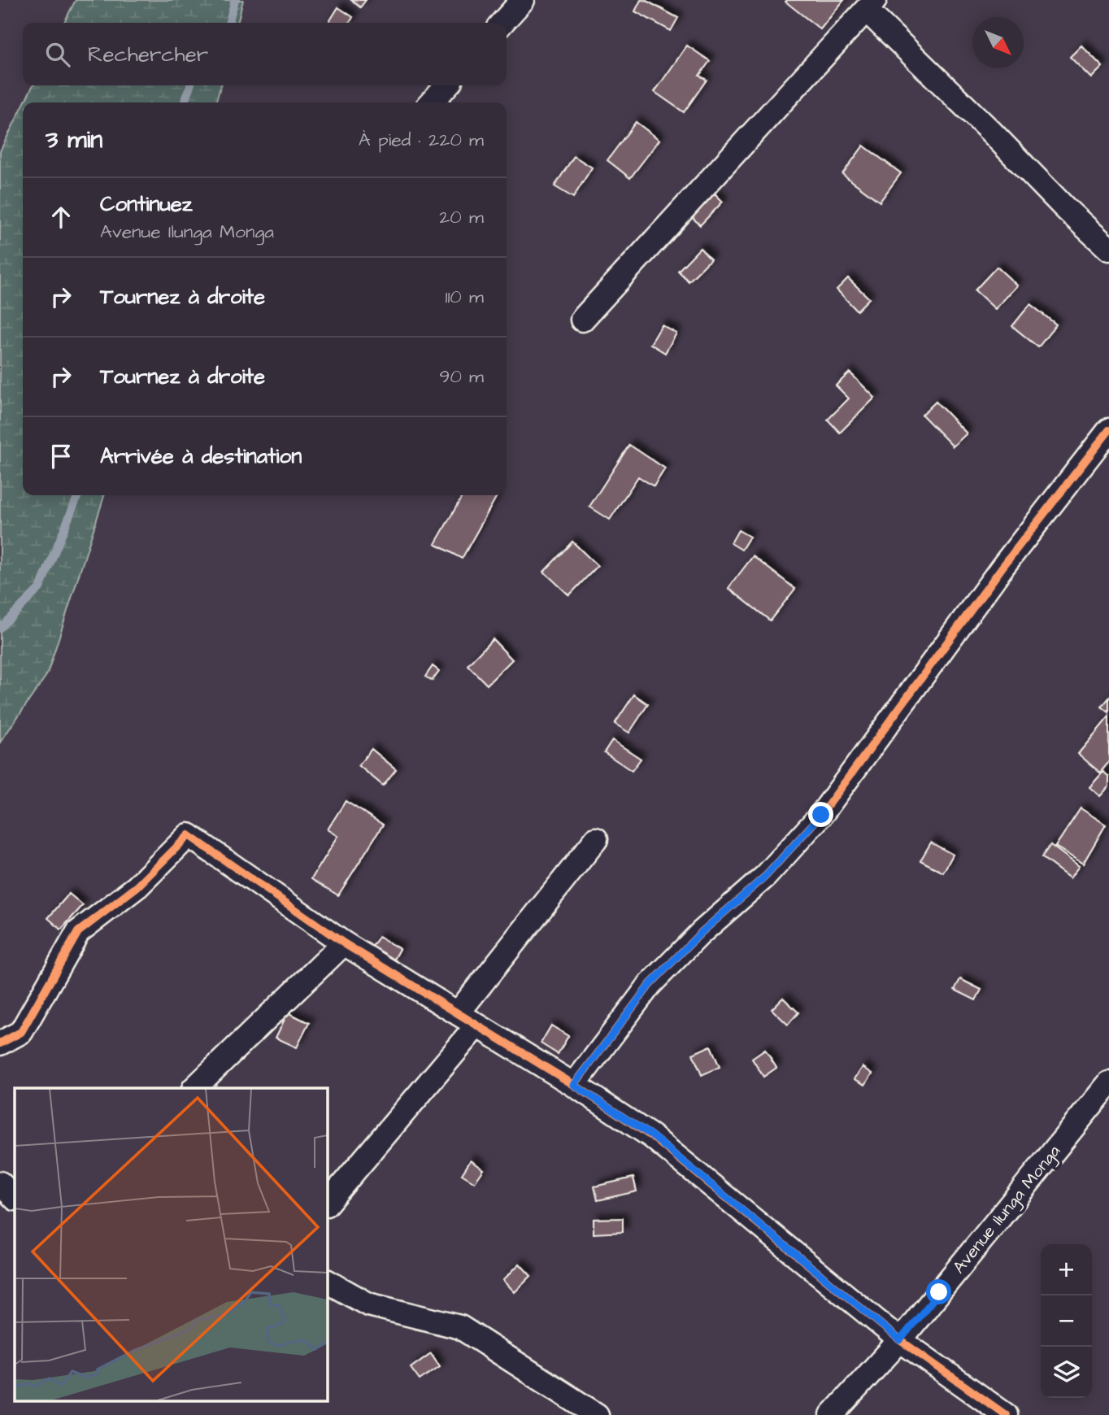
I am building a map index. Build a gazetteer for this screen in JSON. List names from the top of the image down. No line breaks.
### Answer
{"streets":{"street":["Avenue Ilunga Monga"]},"north":"bottom right","page":{"search":"Rechercher","heading":["3 min","À pied · 220 m"],"list":[["Continuez","Avenue Ilunga Monga","20 m"],["Tournez à droite","110 m"],["Tournez à droite","90 m"],"Arrivée à destination"],"map_buttons":["+","−"]}}
